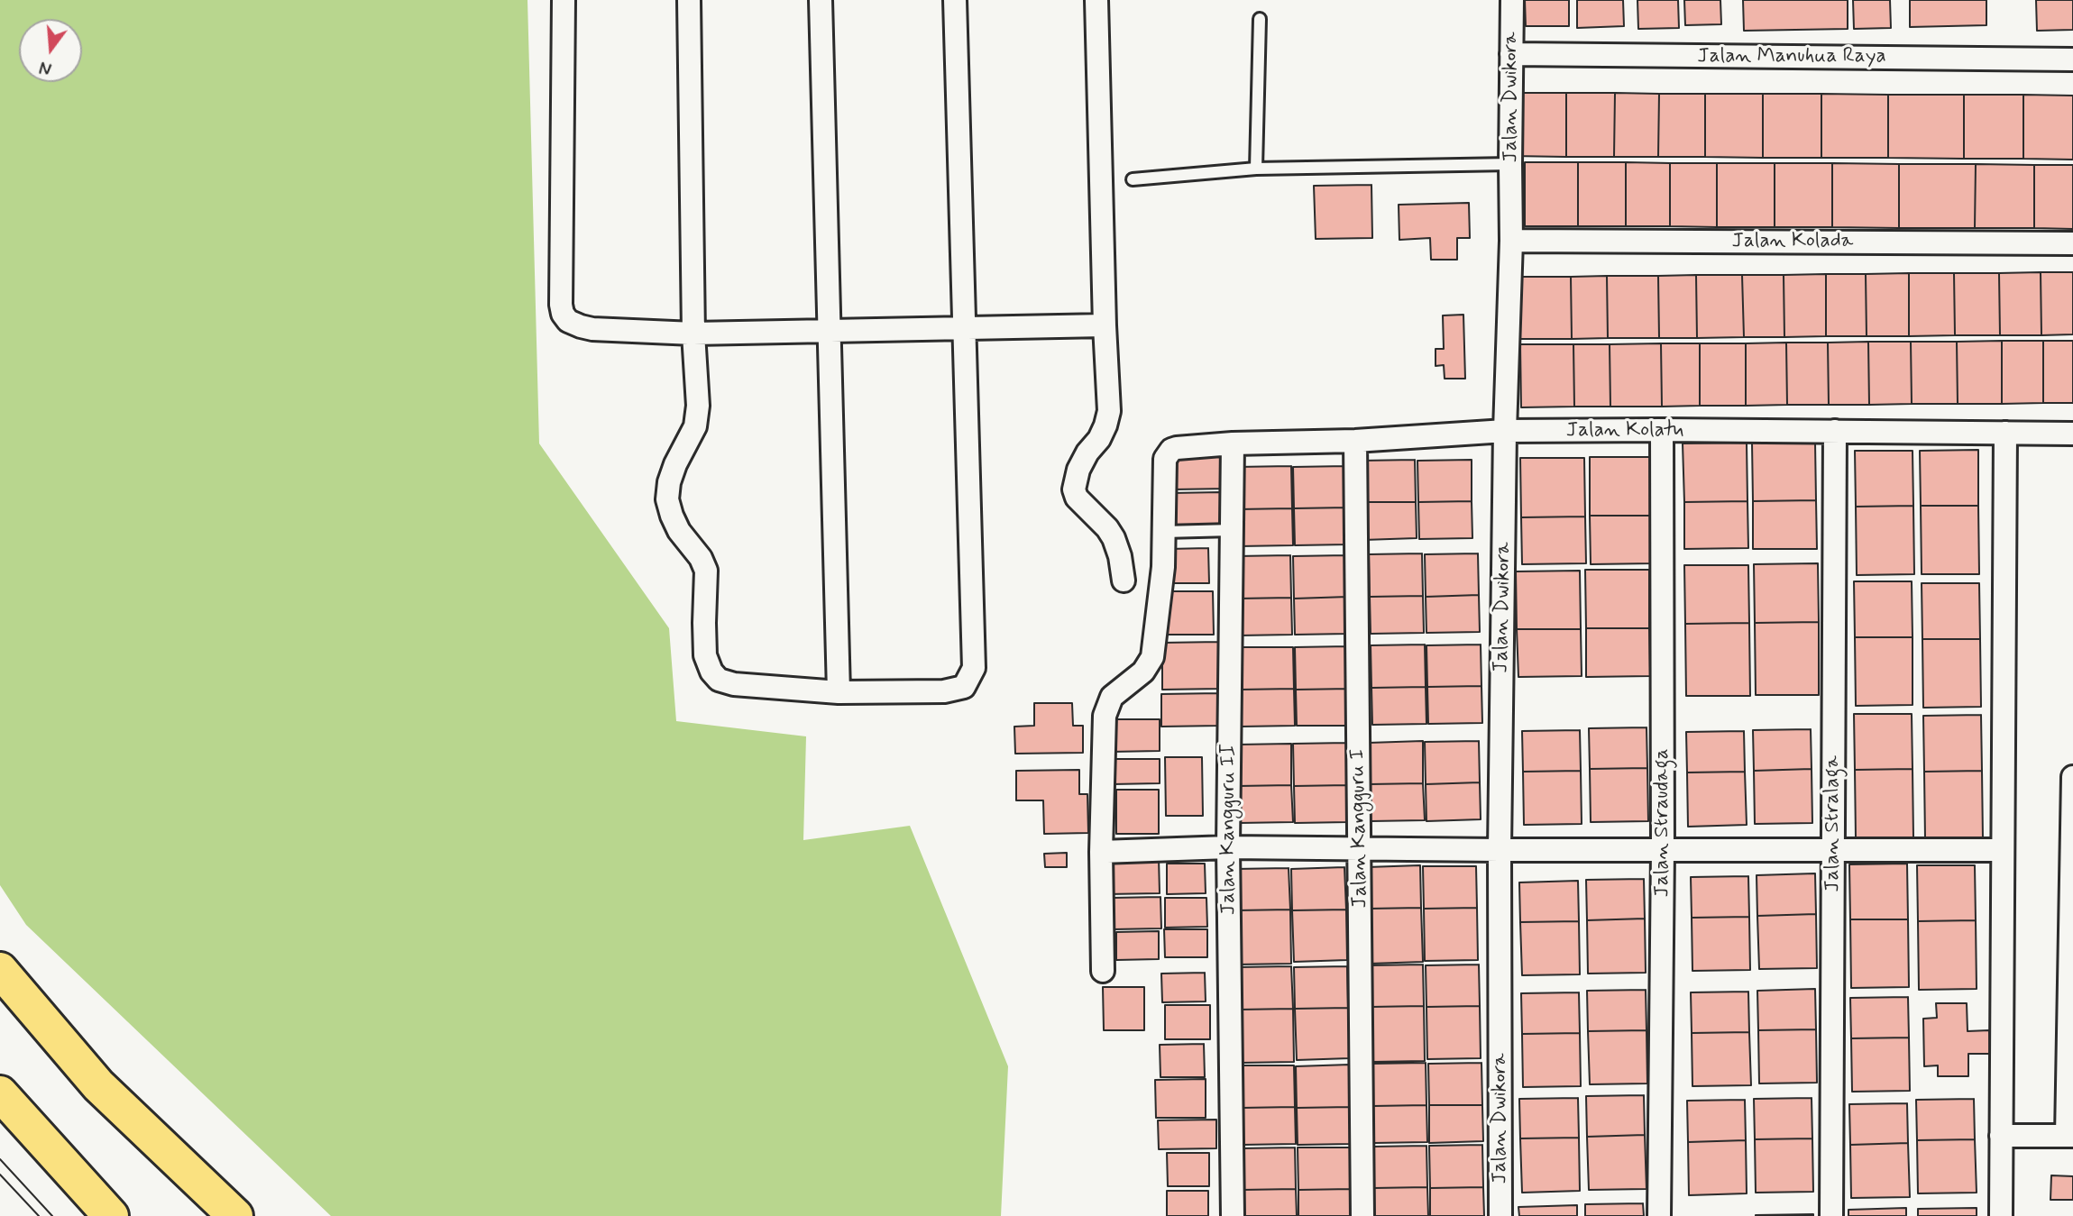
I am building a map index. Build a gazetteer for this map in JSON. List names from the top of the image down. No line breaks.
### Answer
{"streets":{"street":["Jalan Manuhua Raya","Jalan Dwikora","Jalan Kolada","Jalan Kolatu","Jalan Straudaga","Jalan Stralaga","Jalan Kangguru I","Jalan Kangguru II"]},"crossings":[["Jalan Manuhua Raya","Jalan Dwikora"],["Jalan Dwikora","Jalan Kolada"],["Jalan Dwikora","Jalan Kolatu"],["Jalan Kolatu","Jalan Straudaga"],["Jalan Kolatu","Jalan Stralaga"],["Jalan Kolatu","Jalan Kangguru I"],["Jalan Kolatu","Jalan Kangguru II"]],"north":"bottom"}
